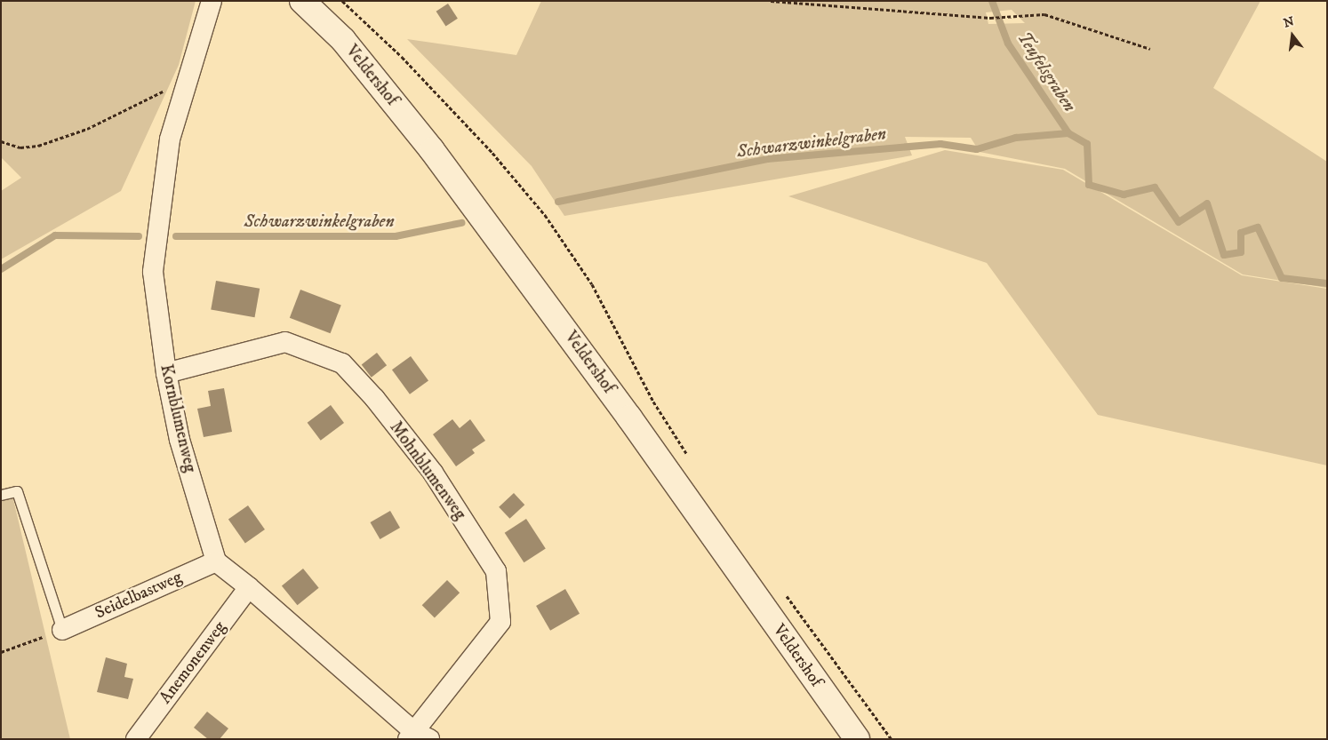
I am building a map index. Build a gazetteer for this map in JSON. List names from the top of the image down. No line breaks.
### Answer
{"streets":{"main road":["Veldershof"],"street":["Kornblumenweg","Mohnblumenweg","Seidelbastweg","Anemonenweg"]},"crossings":[["Kornblumenweg","Mohnblumenweg"],["Kornblumenweg","Seidelbastweg"]],"water":["Teufelsgraben","Schwarzwinkelgraben"],"north":"top"}
